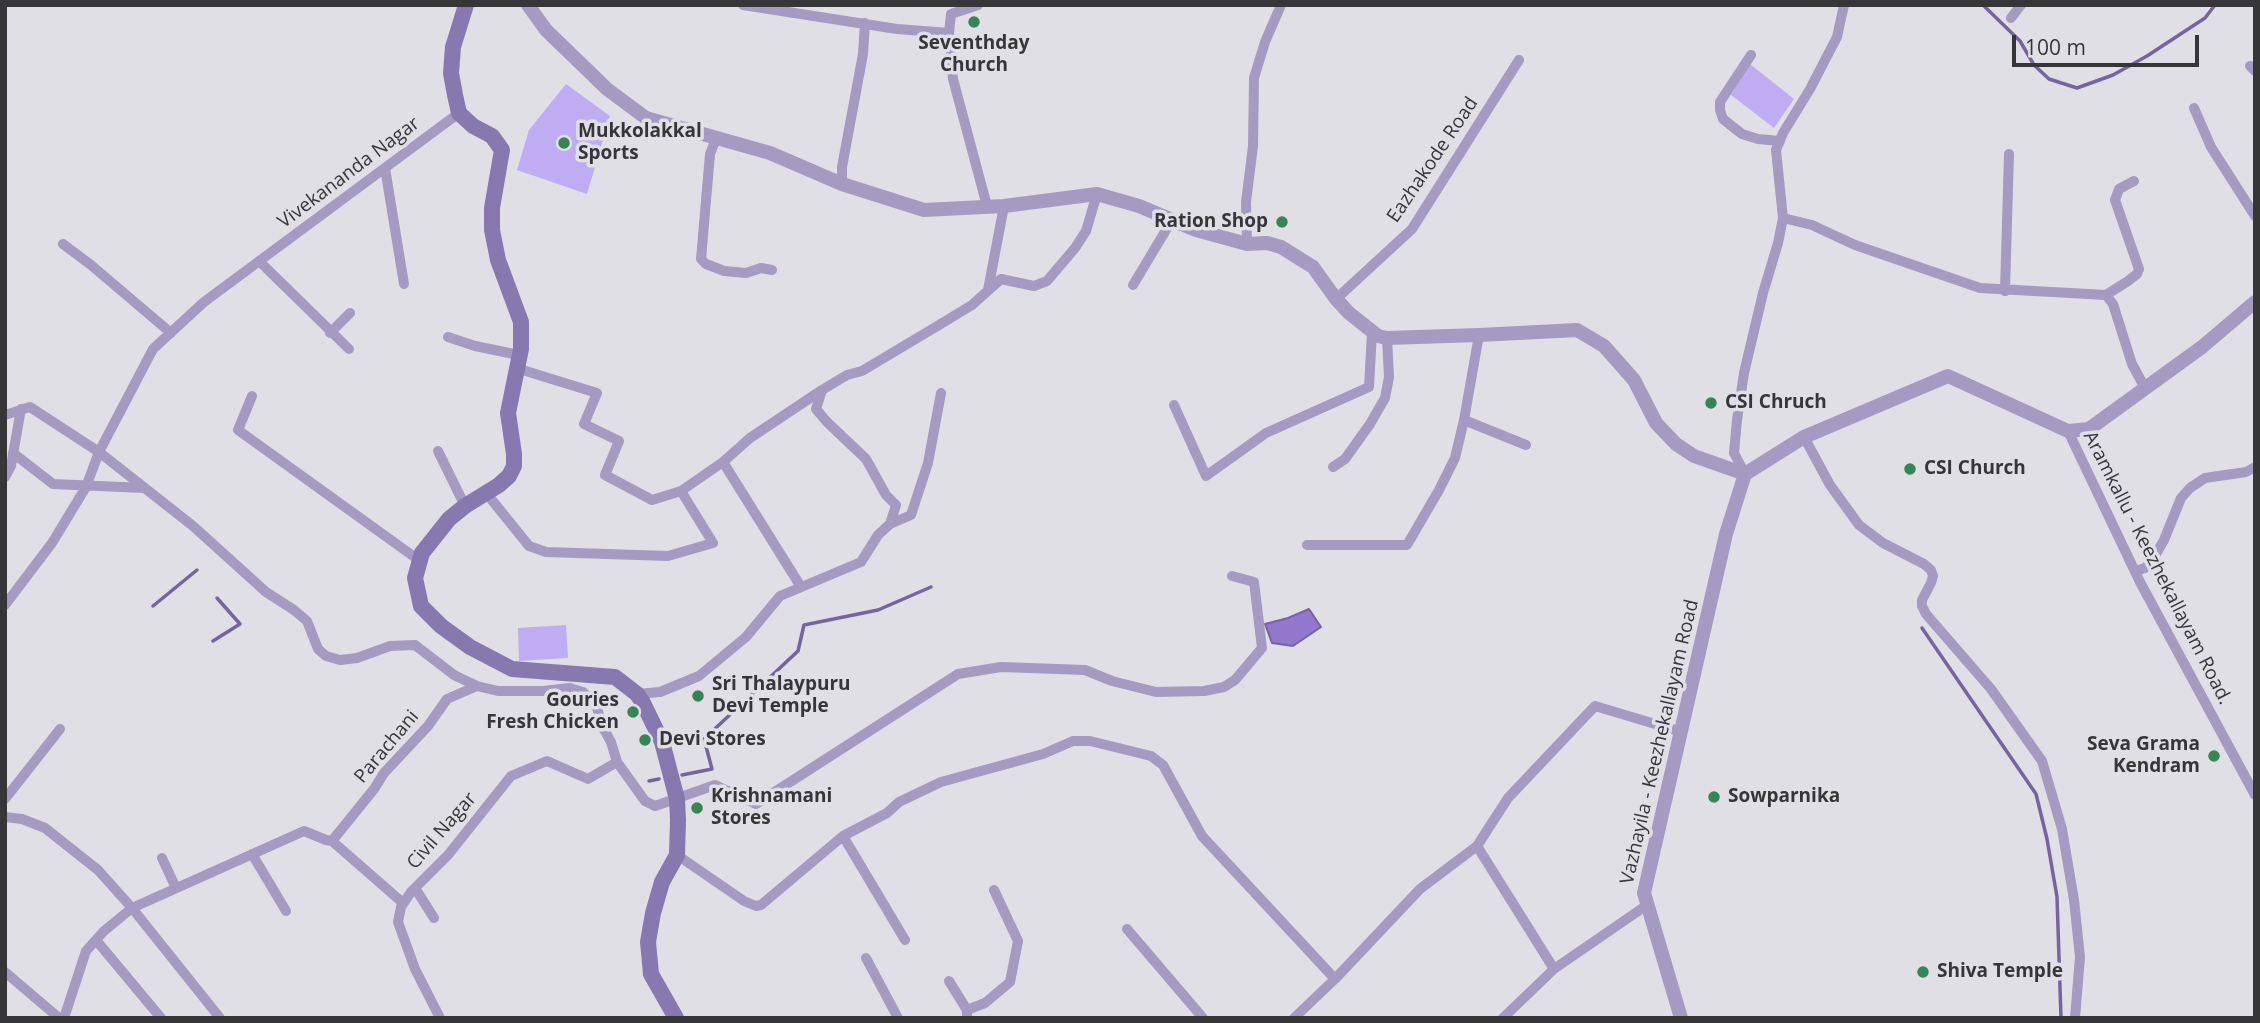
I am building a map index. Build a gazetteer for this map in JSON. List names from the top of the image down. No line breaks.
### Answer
{"streets":{"street":["Eazhakode Road","Vivekananda Nagar","Aramkallu - Keezhekallayam Road.","Vazhayila - Keezhekallayam Road","Parachani","Civil Nagar"]},"places":["Seventhday Church","Mukkolakkal Sports","Ration Shop","CSI Chruch","CSI Church","Sri Thalaypuru Devi Temple","Gouries Fresh Chicken","Devi Stores","Seva Grama Kendram","Sowparnika","Krishnamani Stores","Shiva Temple"],"scale_bar":"100 m"}
